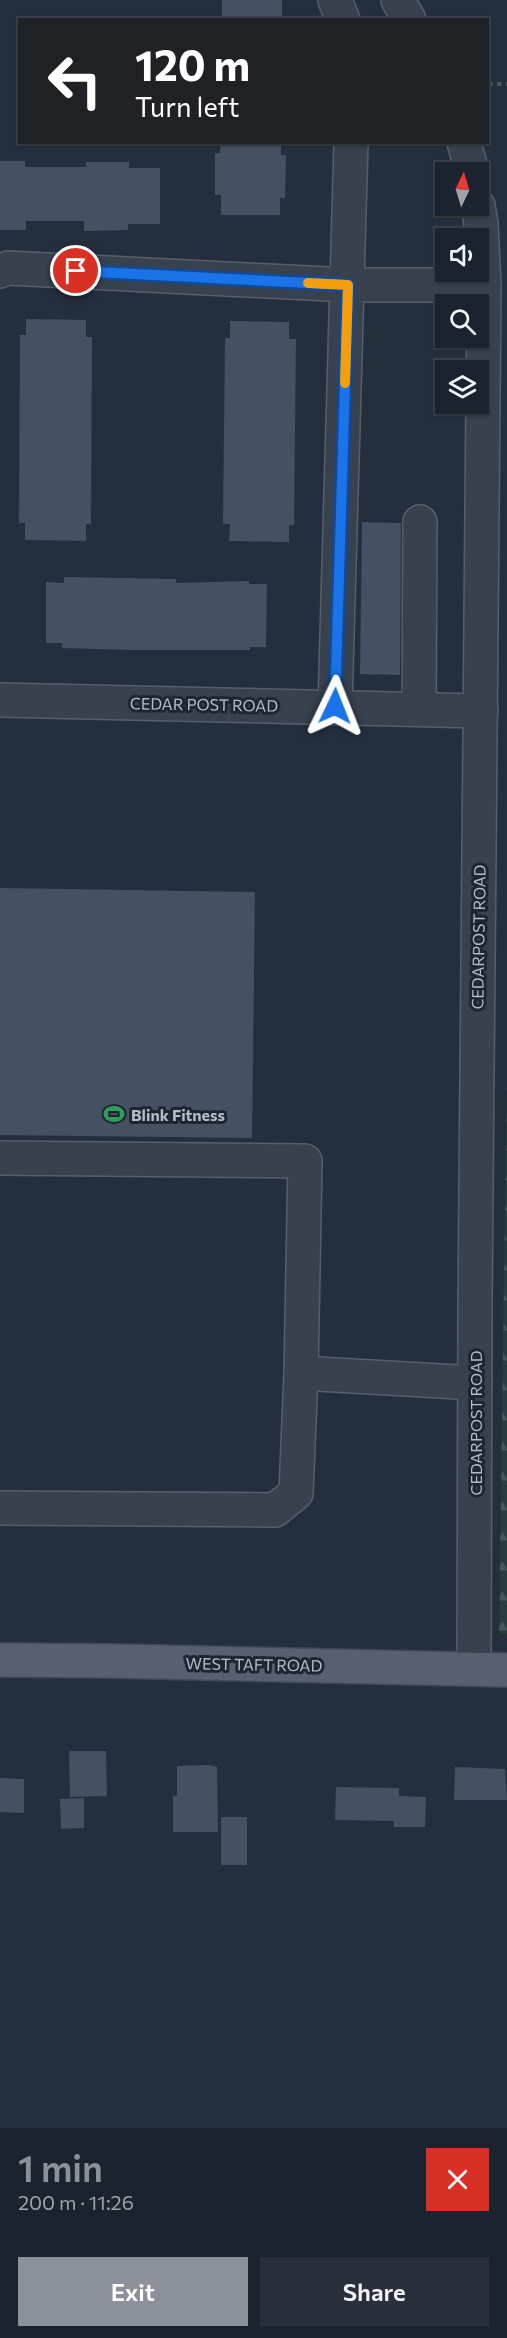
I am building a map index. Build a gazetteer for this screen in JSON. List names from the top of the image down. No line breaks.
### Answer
{"streets":{"main road":["WEST TAFT ROAD"],"street":["CEDAR POST ROAD","CEDARPOST ROAD"]},"crossings":[["CEDAR POST ROAD","CEDARPOST ROAD"],["CEDARPOST ROAD","WEST TAFT ROAD"]],"places":{"sports":["Blink Fitness"]},"north":"top","page":{"turn":["120 m","Turn left"],"heading":["1 min","200 m · 11:26"],"buttons":["Exit","Share"]}}
